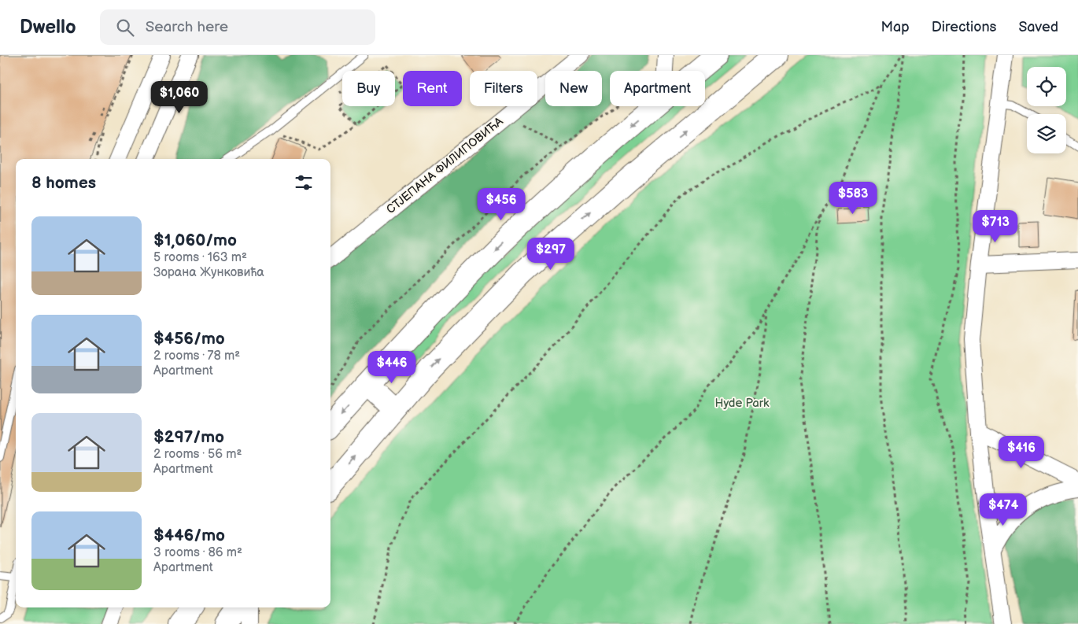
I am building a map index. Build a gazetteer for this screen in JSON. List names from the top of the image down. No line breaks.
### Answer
{"streets":{"street":["СТЈЕПАНА ФИЛИПОВИЋА"]},"parks":["Hyde Park"],"page":{"header":"Dwello","search":"Search here","nav":["Map","Directions","Saved"],"chip":["Buy","Rent","Filters","New","Apartment"],"price":["$1,060","$583","$456","$713","$297","$446","$416","$474"],"heading":"8 homes","list":[{"name":"$1,060/mo","note":"5 rooms · 163 m² · Зорана Жунковића"},{"name":"$456/mo","note":"2 rooms · 78 m² · Apartment"},{"name":"$297/mo","note":"2 rooms · 56 m² · Apartment"},{"name":"$446/mo","note":"3 rooms · 86 m² · Apartment"}]}}
